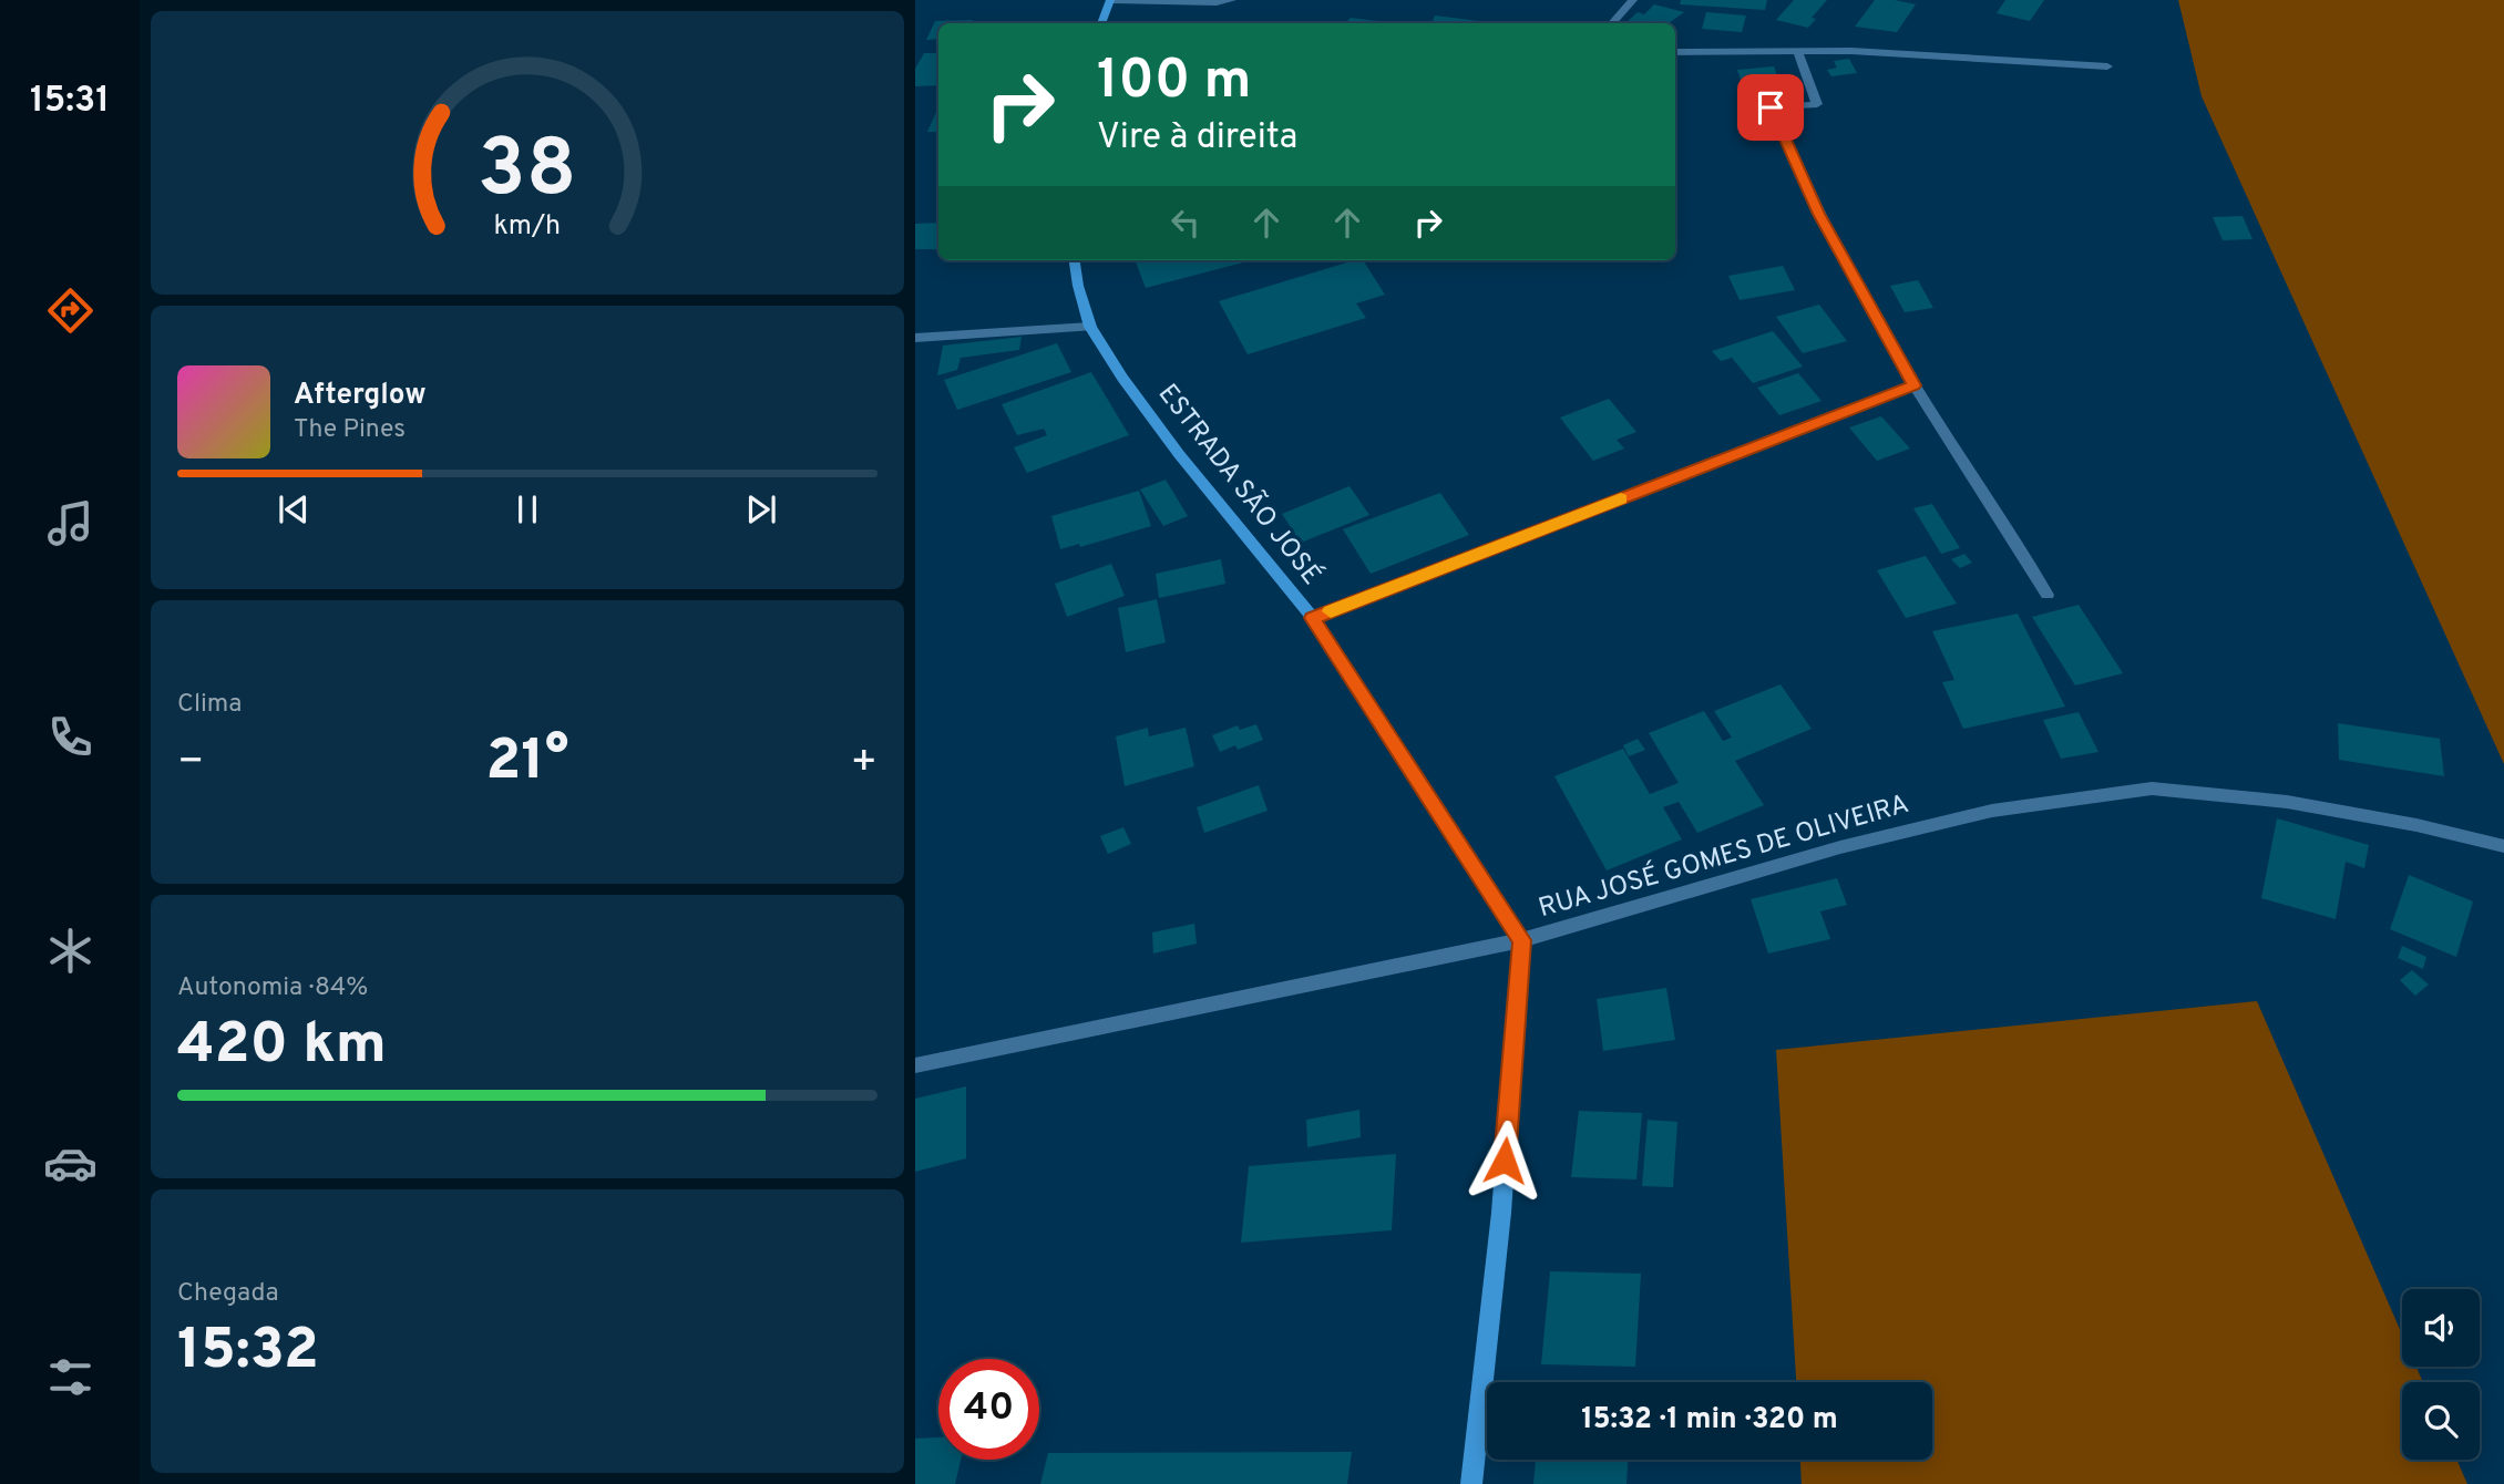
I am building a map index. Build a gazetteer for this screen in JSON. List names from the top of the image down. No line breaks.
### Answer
{"streets":{"street":["ESTRADA SÃO JOSÉ","RUA JOSÉ GOMES DE OLIVEIRA"]},"crossings":[["ESTRADA SÃO JOSÉ","RUA JOSÉ GOMES DE OLIVEIRA"]],"page":{"tabs":"15:31","turn":["100 m","Vire à direita"],"song":["Afterglow","The Pines"],"tile":["Clima",["Autonomia · 84%","420 km"],["Chegada","15:32"]],"heat":["−","21°","+"],"limit":"40","trip":"15:32 · 1 min · 320 m","gauge":["38","km/h"]}}
